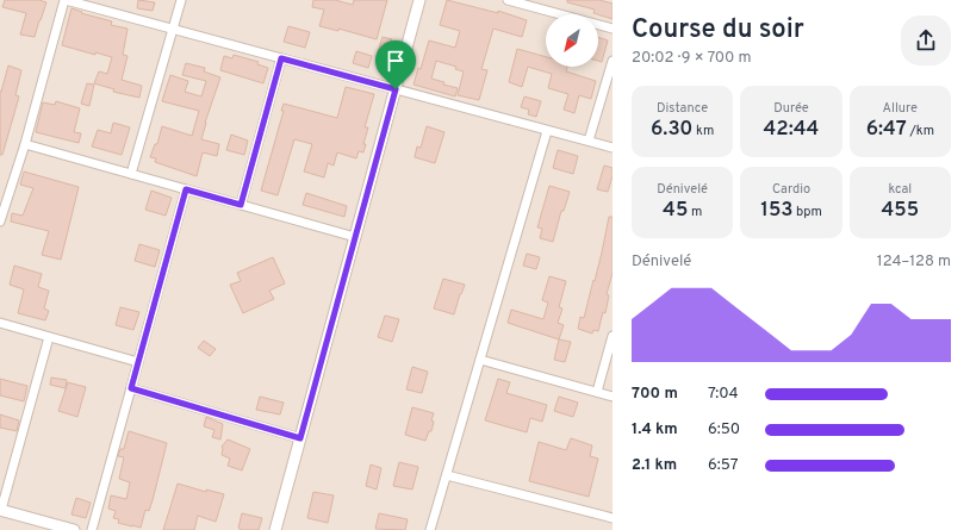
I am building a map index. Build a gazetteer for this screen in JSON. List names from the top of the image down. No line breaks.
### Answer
{"north":"bottom left","page":{"heading":["Course du soir","20:02 · 9 × 700 m"],"stats":[["Distance","6.30 km"],["Durée","42:44"],["Allure","6:47 /km"],["Dénivelé","45 m"],["Cardio","153 bpm"],["kcal","455"]],"chart":["Dénivelé","124–128 m"],"list":[{"name":"700 m","note":"7:04"},{"name":"1.4 km","note":"6:50"},{"name":"2.1 km","note":"6:57"}]}}
